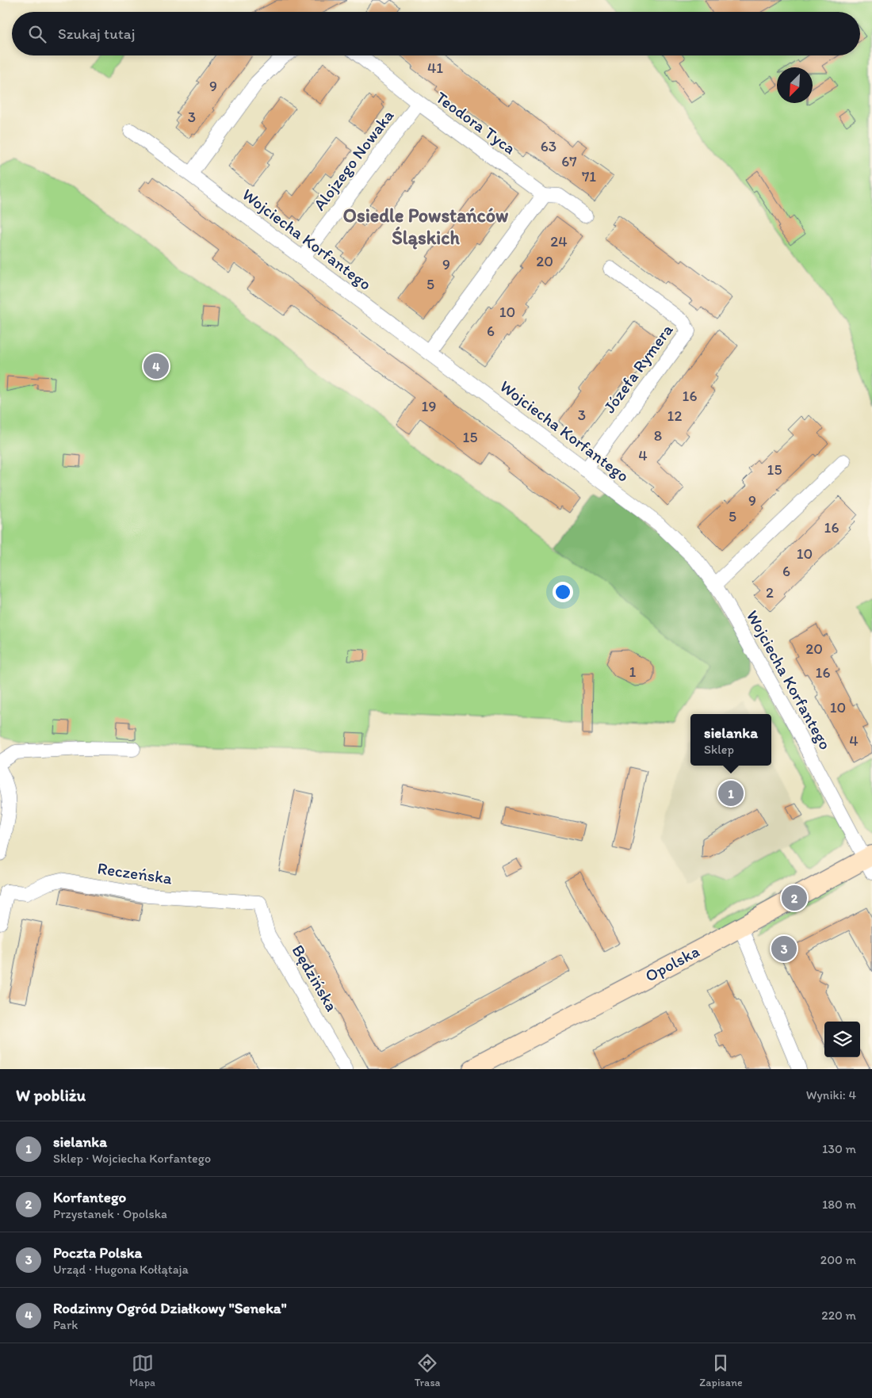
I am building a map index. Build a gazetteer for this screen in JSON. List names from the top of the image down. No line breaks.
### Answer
{"streets":{"street":["Teodora Tyca","Alojzego Nowaka","Wojciecha Korfantego","Józefa Rymera","Reczeńska","Opolska","Będzińska"]},"crossings":[["Teodora Tyca","Alojzego Nowaka"],["Alojzego Nowaka","Wojciecha Korfantego"],["Wojciecha Korfantego","Józefa Rymera"],["Wojciecha Korfantego","Opolska"],["Reczeńska","Będzińska"]],"districts":["Osiedle Powstańców Śląskich"],"house_numbers":["41","9","3","63","67","71","24","20","9","5","10","6","16","19","3","12","8","15","4","15","9","5","16","10","6","2","20","1","16","10","4"],"north":"bottom left","page":{"search":"Szukaj tutaj","pins":["4","1","2","3"],"popup":["sielanka","Sklep"],"heading":["W pobliżu","Wyniki: 4"],"list":[{"mark":"1","name":"sielanka","note":"Sklep · Wojciecha Korfantego","value":"130 m"},{"mark":"2","name":"Korfantego","note":"Przystanek · Opolska","value":"180 m"},{"mark":"3","name":"Poczta Polska","note":"Urząd · Hugona Kołłątaja","value":"200 m"},{"mark":"4","name":"Rodzinny Ogród Działkowy \"Seneka\"","note":"Park","value":"220 m"}],"nav":["Mapa","Trasa","Zapisane"]}}
